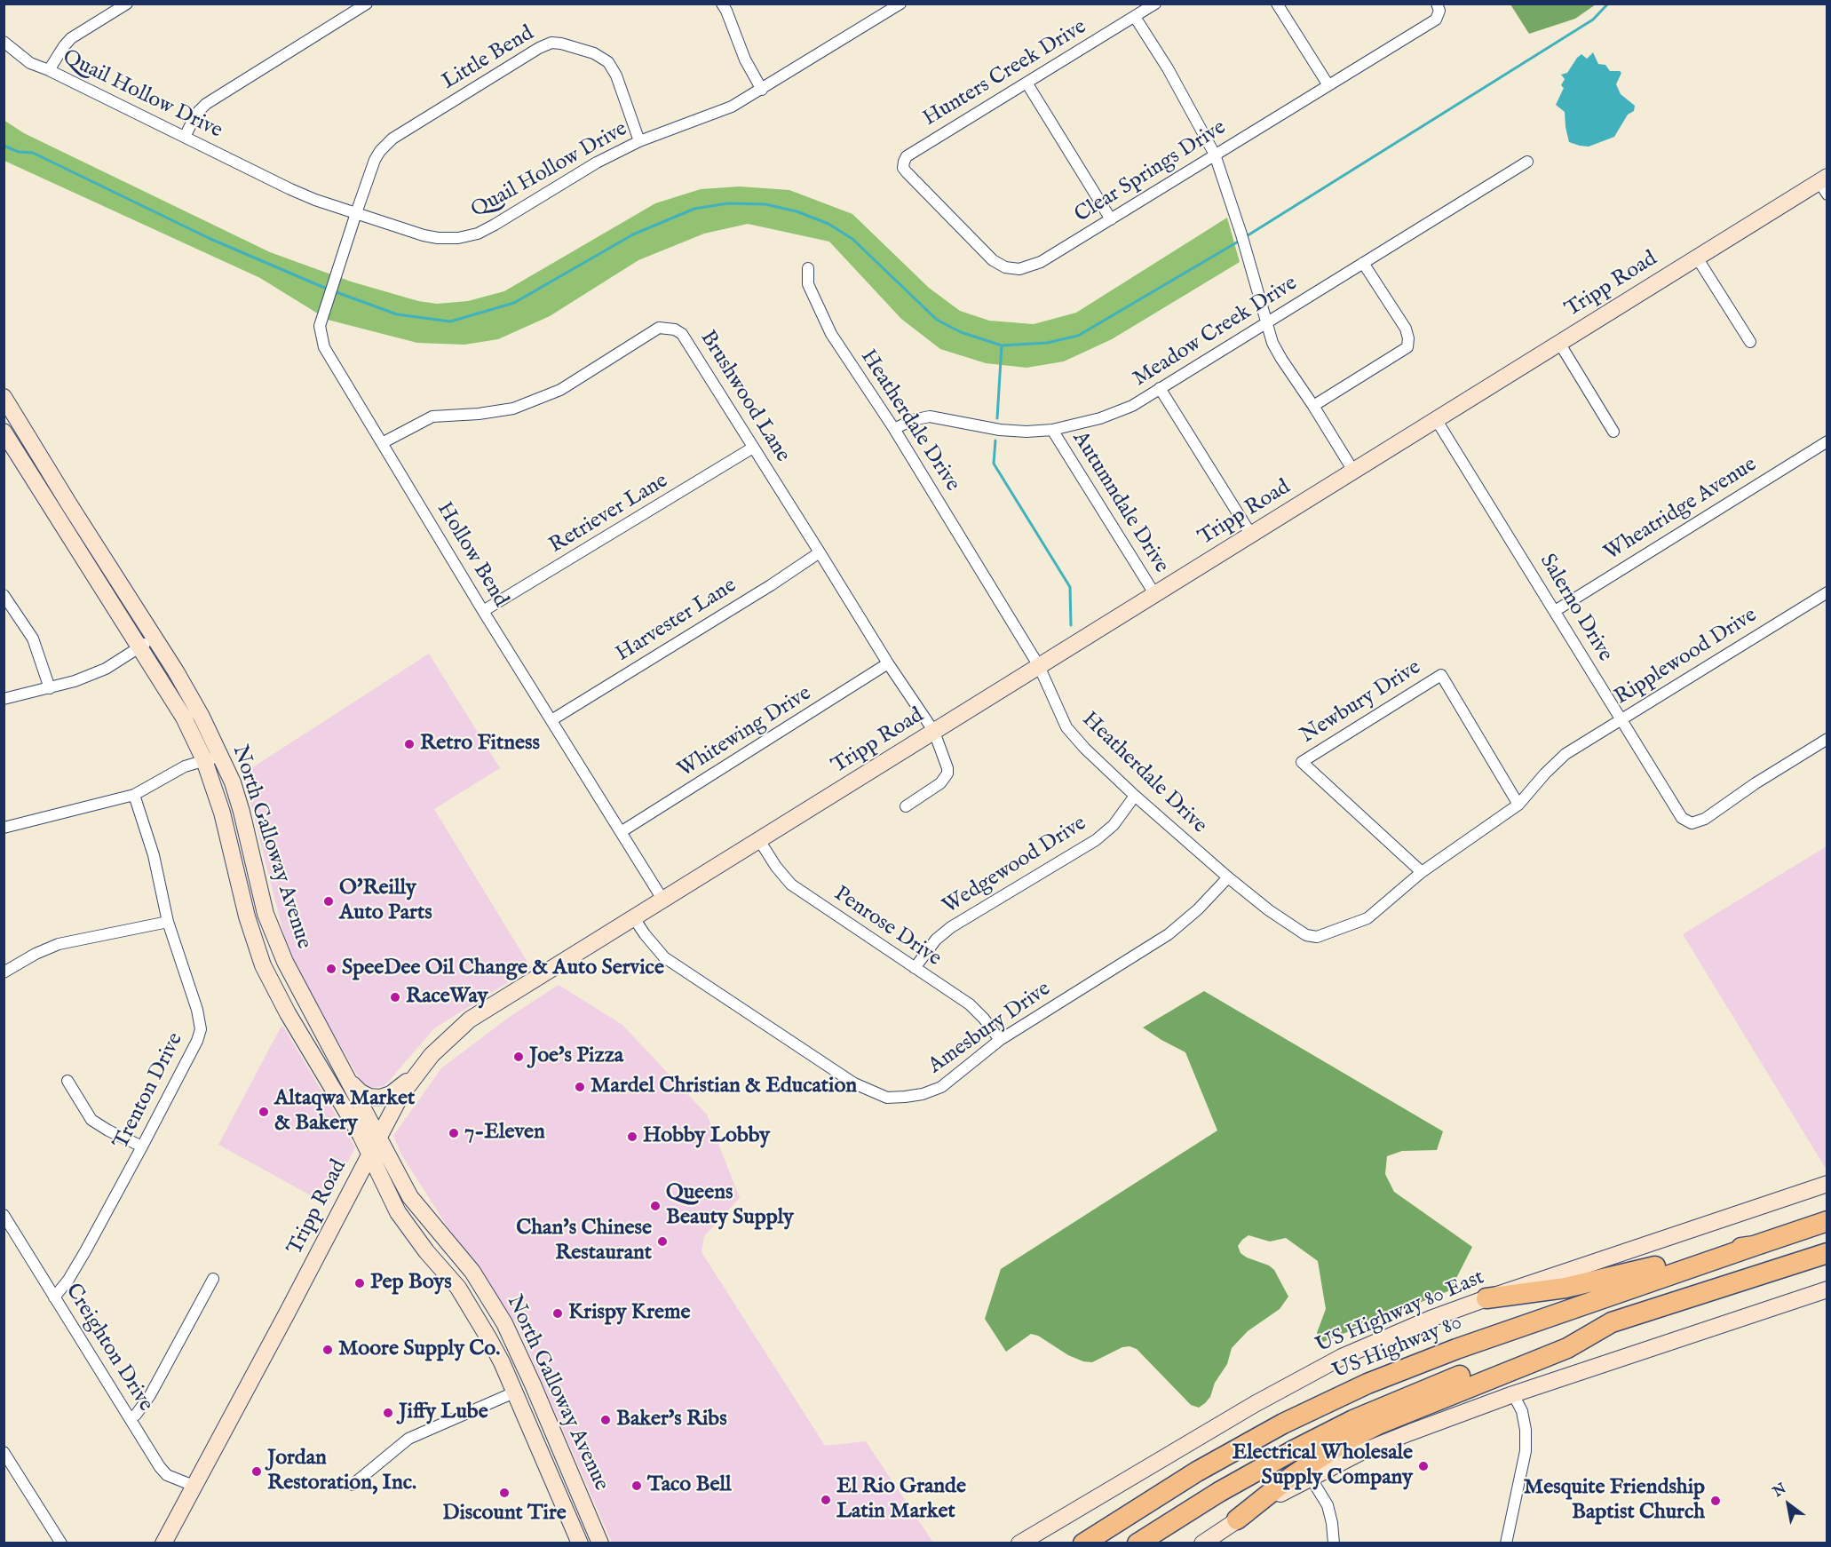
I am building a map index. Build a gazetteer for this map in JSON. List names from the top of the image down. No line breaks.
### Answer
{"streets":{"highway":["US Highway 80"],"main road":["Tripp Road","North Galloway Avenue","US Highway 80 East"],"street":["Little Bend","Hunters Creek Drive","Quail Hollow Drive","Clear Springs Drive","Meadow Creek Drive","Brushwood Lane","Heatherdale Drive","Autumndale Drive","Wheatridge Avenue","Retriever Lane","Hollow Bend","Salerno Drive","Harvester Lane","Ripplewood Drive","Newbury Drive","Whitewing Drive","Wedgewood Drive","Penrose Drive","Amesbury Drive","Trenton Drive","Creighton Drive"]},"crossings":[["Little Bend","Quail Hollow Drive"],["Little Bend","Hollow Bend"],["Hunters Creek Drive","Clear Springs Drive"],["Quail Hollow Drive","Hollow Bend"],["Tripp Road","Brushwood Lane"],["Tripp Road","Heatherdale Drive"],["Tripp Road","Autumndale Drive"],["Tripp Road","Hollow Bend"],["Tripp Road","Salerno Drive"],["Tripp Road","North Galloway Avenue"],["Tripp Road","Penrose Drive"],["Tripp Road","Amesbury Drive"],["Tripp Road","Creighton Drive"],["Meadow Creek Drive","Heatherdale Drive"],["Meadow Creek Drive","Autumndale Drive"],["Brushwood Lane","Retriever Lane"],["Brushwood Lane","Hollow Bend"],["Brushwood Lane","Harvester Lane"],["Brushwood Lane","Whitewing Drive"],["Heatherdale Drive","Ripplewood Drive"],["Heatherdale Drive","Newbury Drive"],["Heatherdale Drive","Wedgewood Drive"],["Heatherdale Drive","Amesbury Drive"],["Wheatridge Avenue","Salerno Drive"],["Retriever Lane","Hollow Bend"],["Hollow Bend","Harvester Lane"],["Hollow Bend","Whitewing Drive"],["Salerno Drive","Ripplewood Drive"],["Wedgewood Drive","Penrose Drive"],["Penrose Drive","Amesbury Drive"],["Trenton Drive","Creighton Drive"]],"places":["Retro Fitness","O'Reilly Auto Parts","SpeeDee Oil Change & Auto Service","RaceWay","Joe's Pizza","Mardel Christian & Education","Altaqwa Market & Bakery","7-Eleven","Hobby Lobby","Queens Beauty Supply","Chan's Chinese Restaurant","Pep Boys","Krispy Kreme","Moore Supply Co.","Jiffy Lube","Baker's Ribs","Electrical Wholesale Supply Company","Jordan Restoration, Inc.","Taco Bell","Discount Tire","El Rio Grande Latin Market","Mesquite Friendship Baptist Church"],"north":"top left"}
